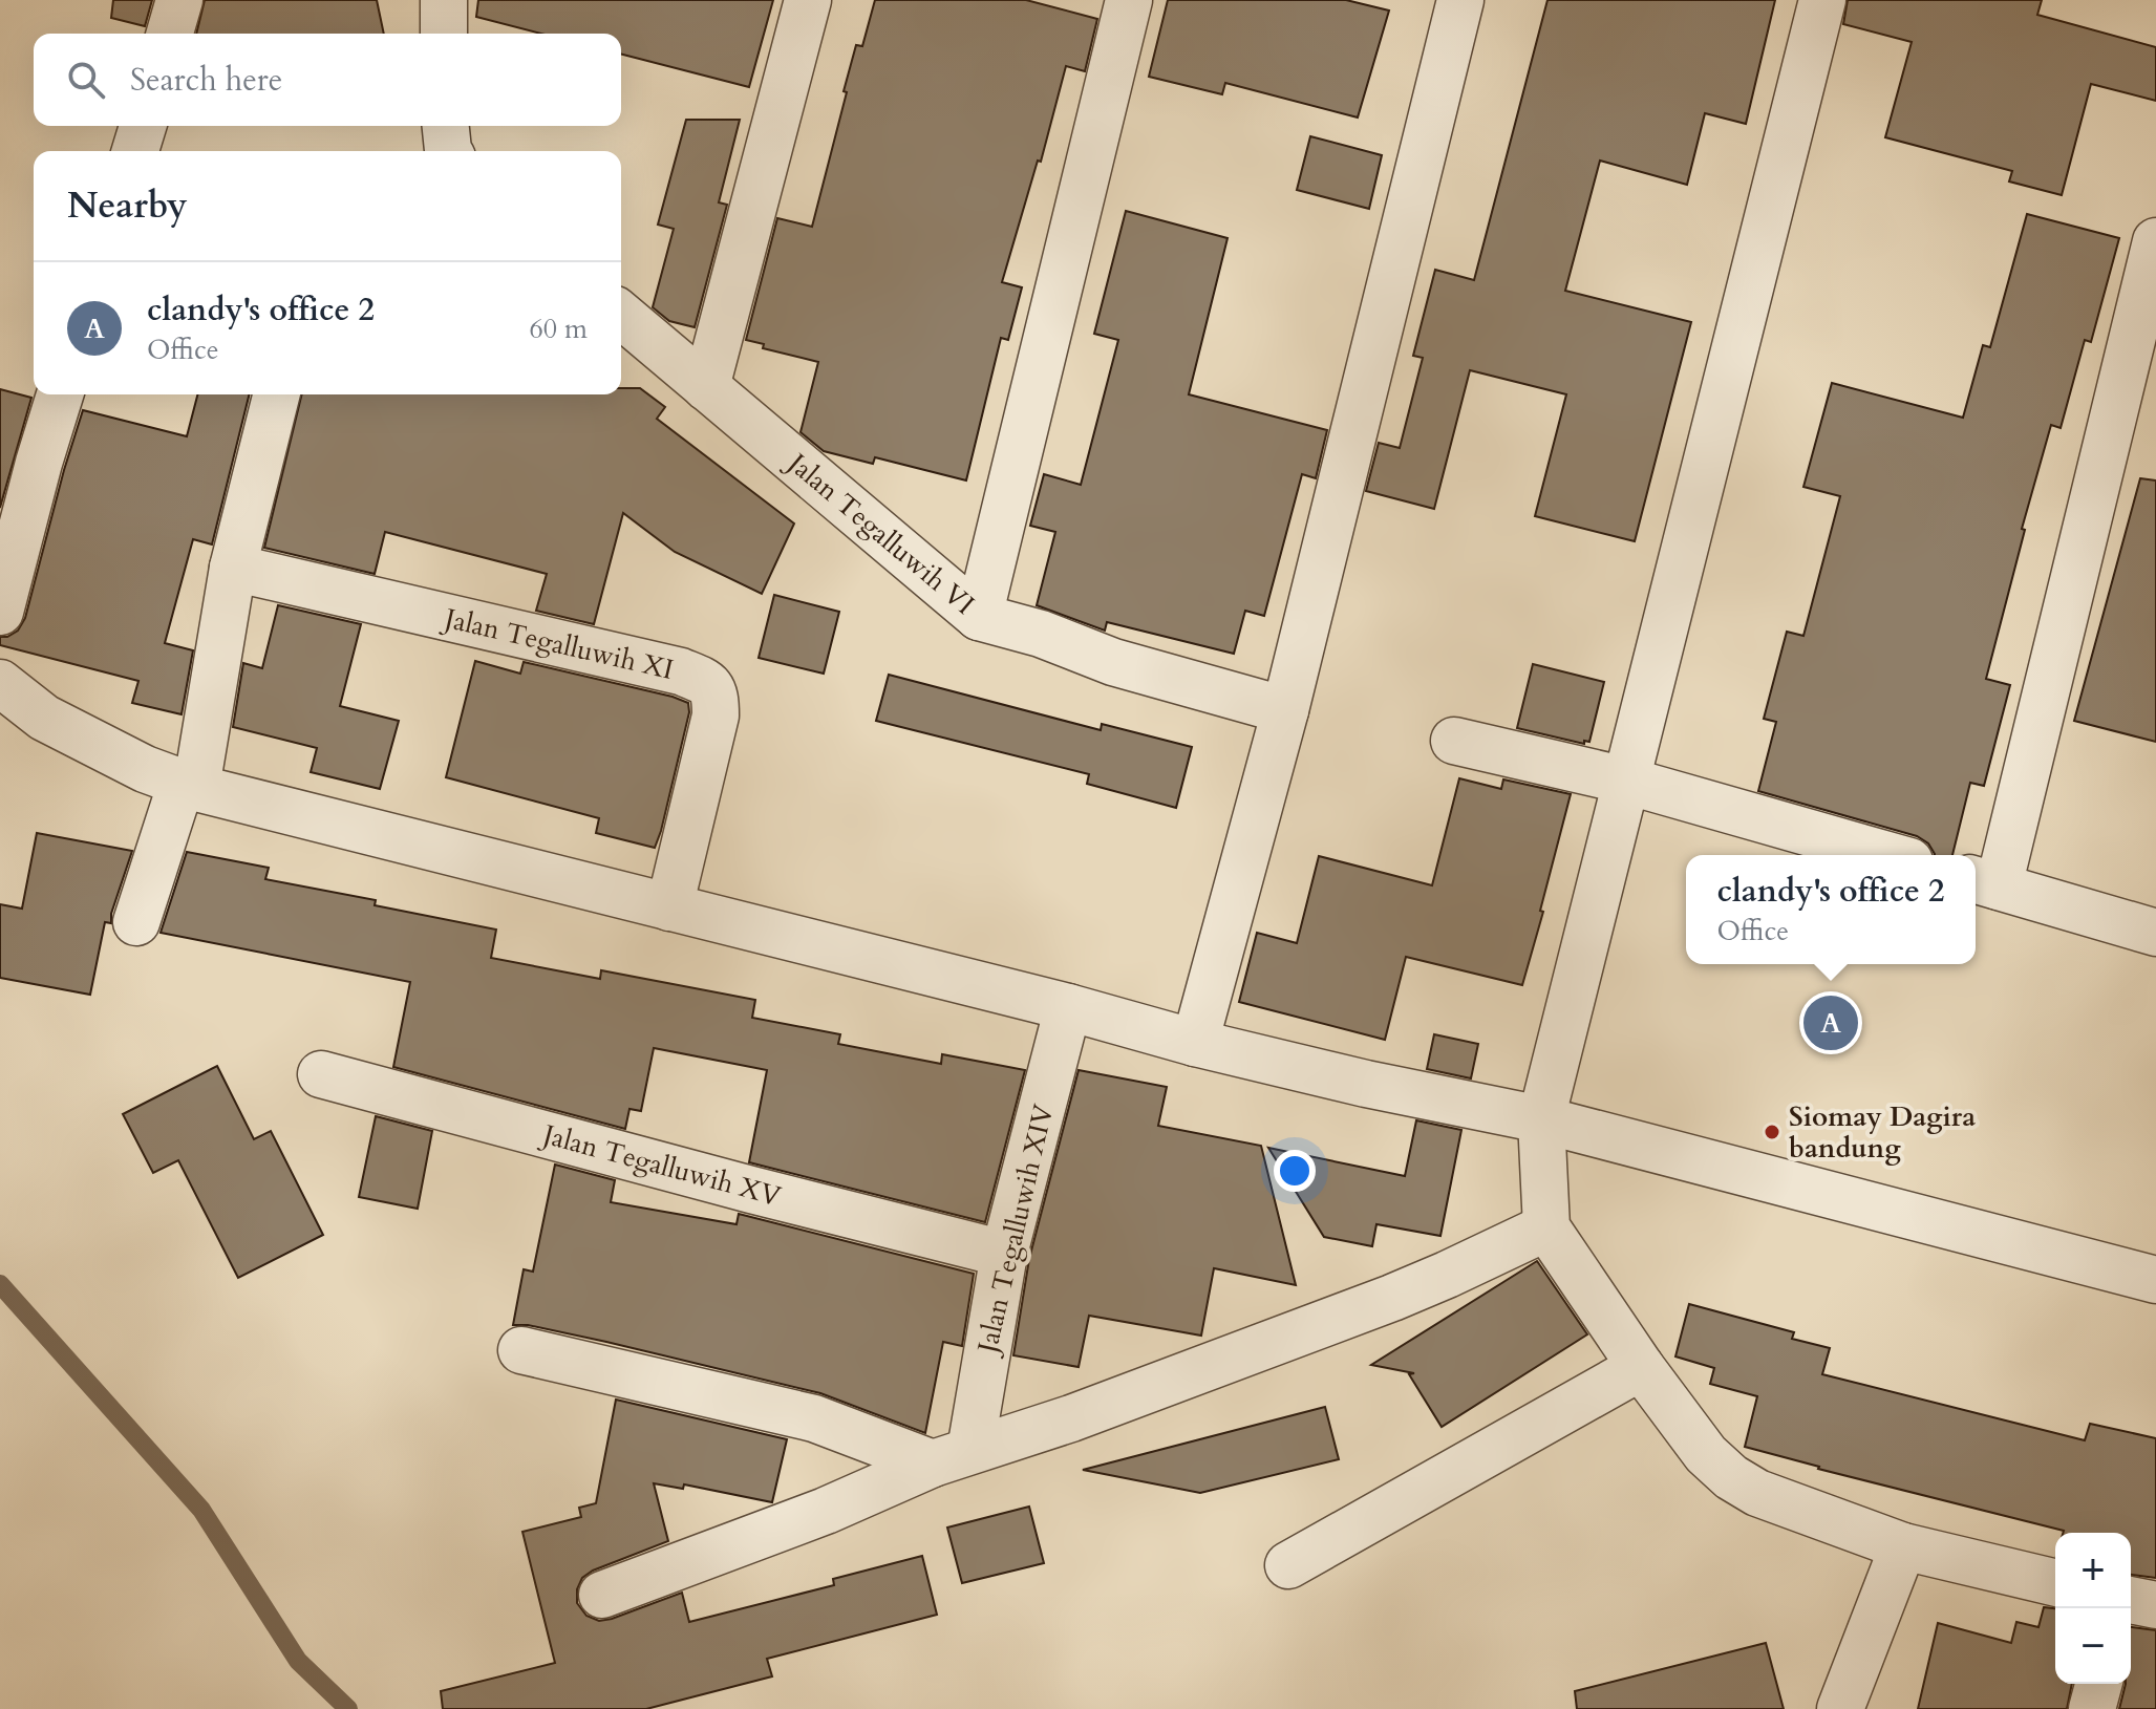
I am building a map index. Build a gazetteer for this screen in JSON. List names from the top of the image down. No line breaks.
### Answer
{"streets":{"street":["Jalan Tegalluwih VI","Jalan Tegalluwih XI","Jalan Tegalluwih XV","Jalan Tegalluwih XIV"]},"crossings":[["Jalan Tegalluwih XV","Jalan Tegalluwih XIV"]],"places":["Siomay Dagira bandung"],"page":{"search":"Search here","heading":"Nearby","list":[{"mark":"A","name":"clandy's office 2","note":"Office","value":"60 m"}],"popup":["clandy's office 2","Office"],"pins":"A","map_buttons":["+","−"]}}
